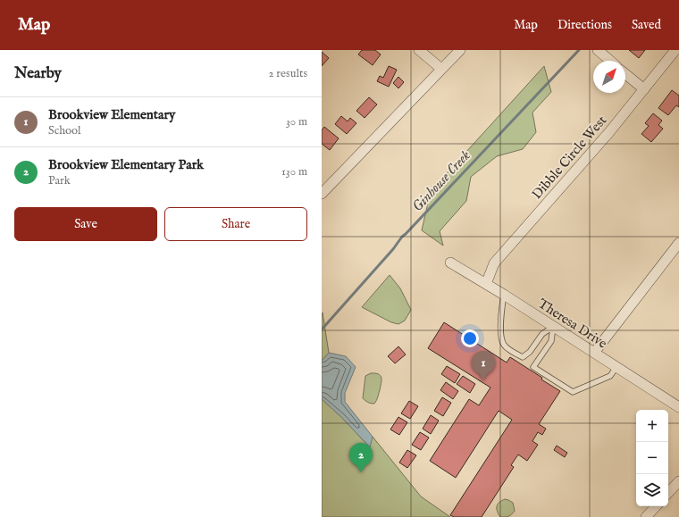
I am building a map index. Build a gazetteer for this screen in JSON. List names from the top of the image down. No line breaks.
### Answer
{"streets":{"street":["Dibble Circle West","Theresa Drive"]},"crossings":[["Dibble Circle West","Theresa Drive"]],"water":["Ginhouse Creek"],"north":"top right","page":{"header":"Map","nav":["Map","Directions","Saved"],"heading":["Nearby","2 results"],"list":[{"mark":"1","name":"Brookview Elementary","note":"School","value":"30 m"},{"mark":"2","name":"Brookview Elementary Park","note":"Park","value":"130 m"}],"buttons":["Save","Share"],"pins":["1","2"],"map_buttons":["+","−"]}}
